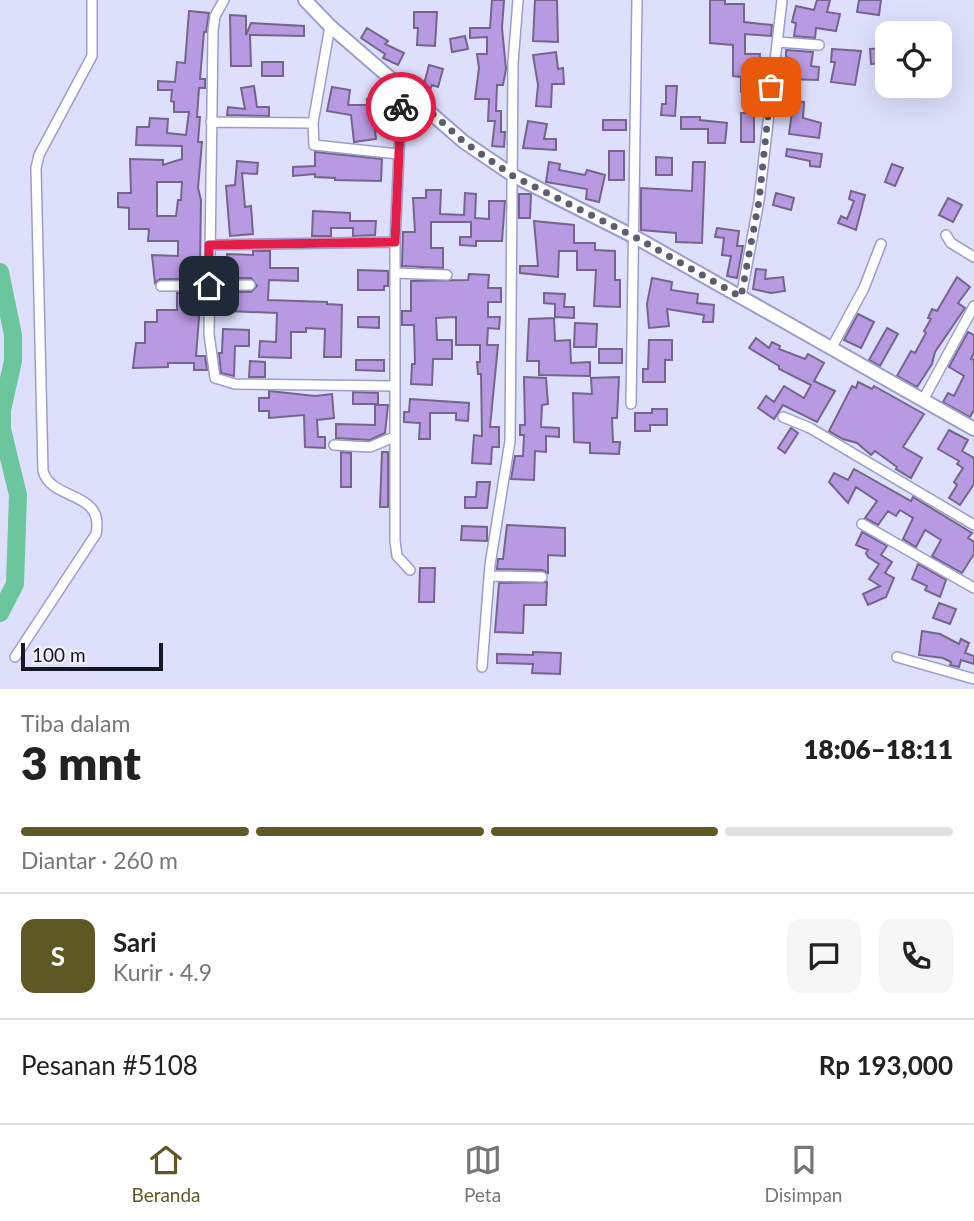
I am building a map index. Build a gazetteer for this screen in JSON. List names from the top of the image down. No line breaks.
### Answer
{"scale_bar":"100 m","page":{"scale":"100 m","heading":["3 mnt","Tiba dalam","18:06–18:11"],"panel":["Sari","Kurir · 4.9","Pesanan #5108","Rp 193,000"],"bar":"Diantar · 260 m","round":"S","tabs":["Beranda","Peta","Disimpan"]}}
